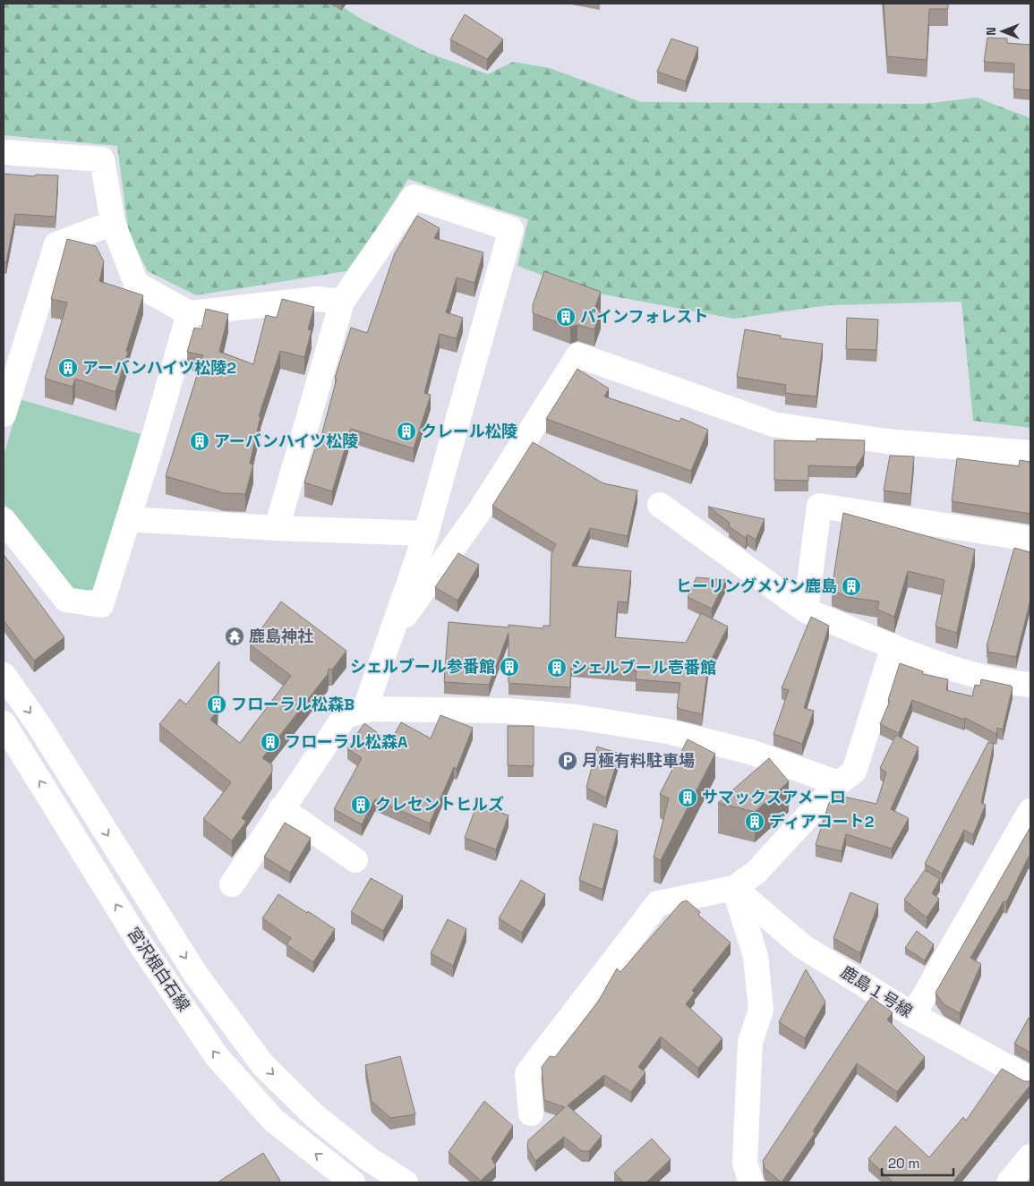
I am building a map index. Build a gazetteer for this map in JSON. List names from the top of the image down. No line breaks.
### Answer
{"streets":{"street":["宮沢根白石線","鹿島１号線"]},"places":{"building":["パインフォレスト","アーバンハイツ松陵2","クレール松陵","アーバンハイツ松陵","ヒーリングメゾン鹿島","シェルブール参番館","シェルブール壱番館","フローラル松森B","フローラル松森A","サマックスアメーロ","クレセントヒルズ","ディアコート2"],"temple":["鹿島神社"],"parking":["月極有料駐車場"]},"scale_bar":"20 m","north":"left"}
